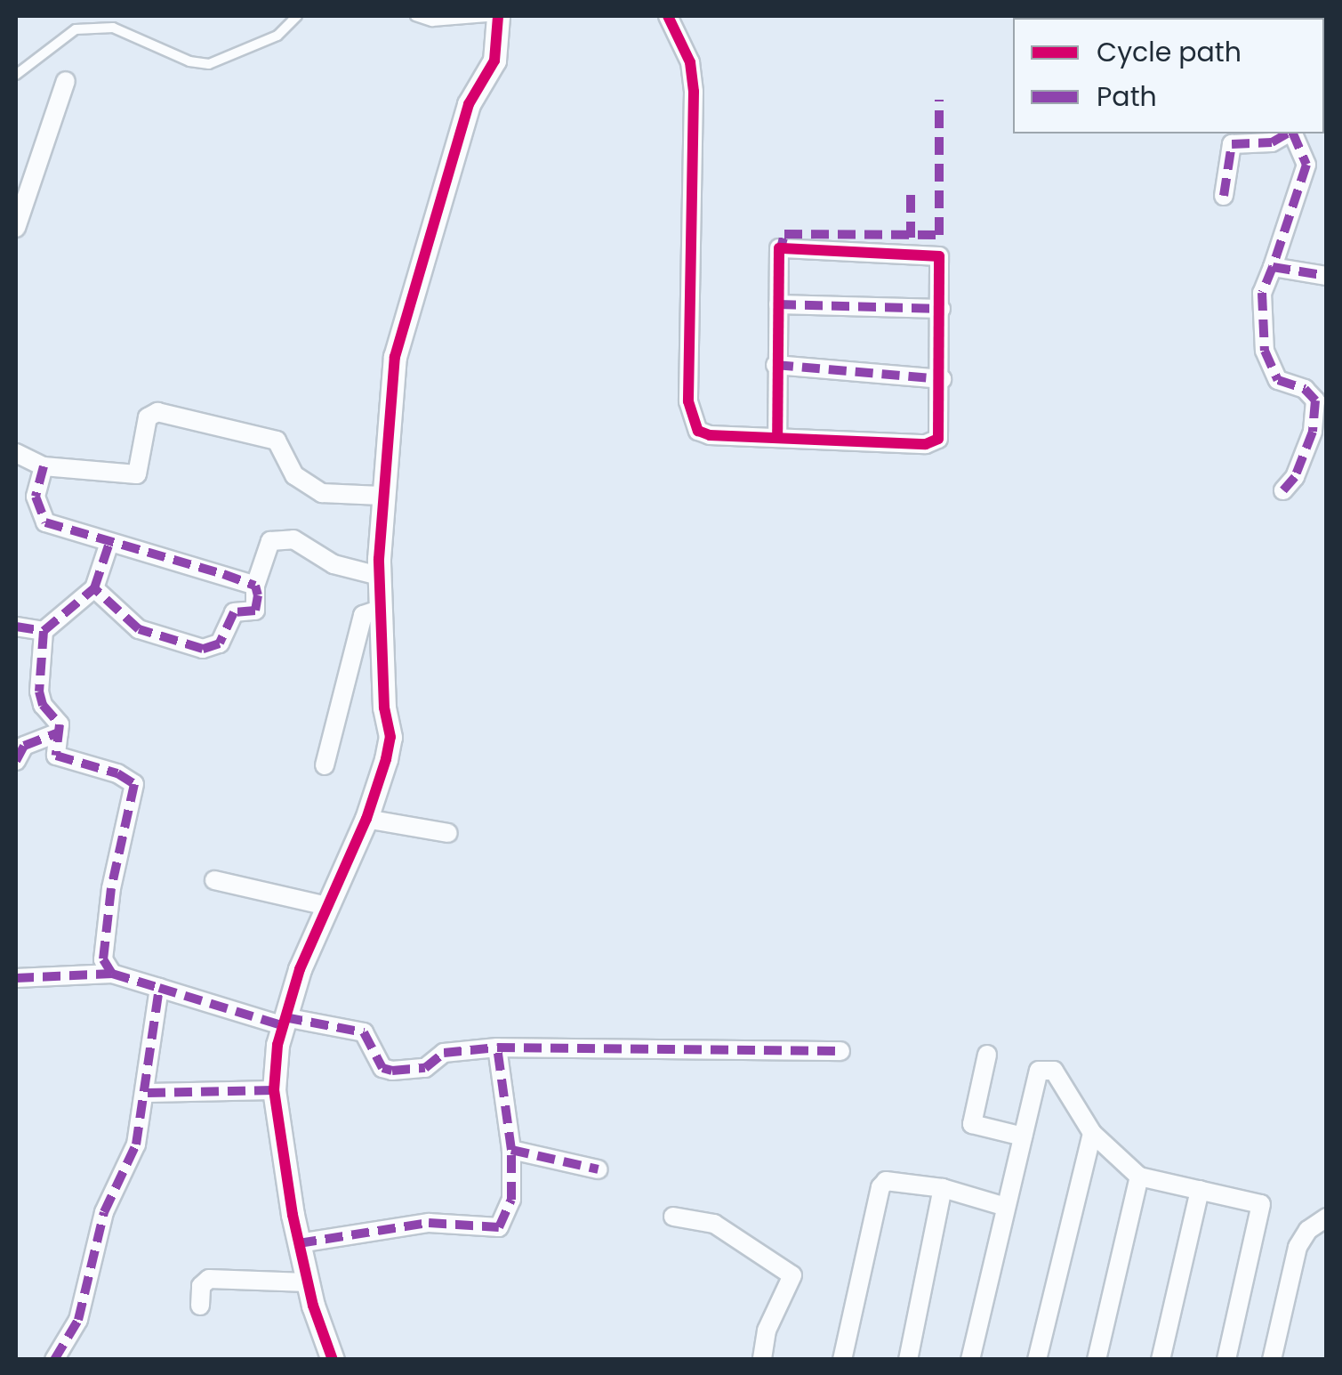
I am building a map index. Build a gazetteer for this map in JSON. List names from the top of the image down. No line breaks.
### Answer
{"legend":["Cycle path","Path"]}
